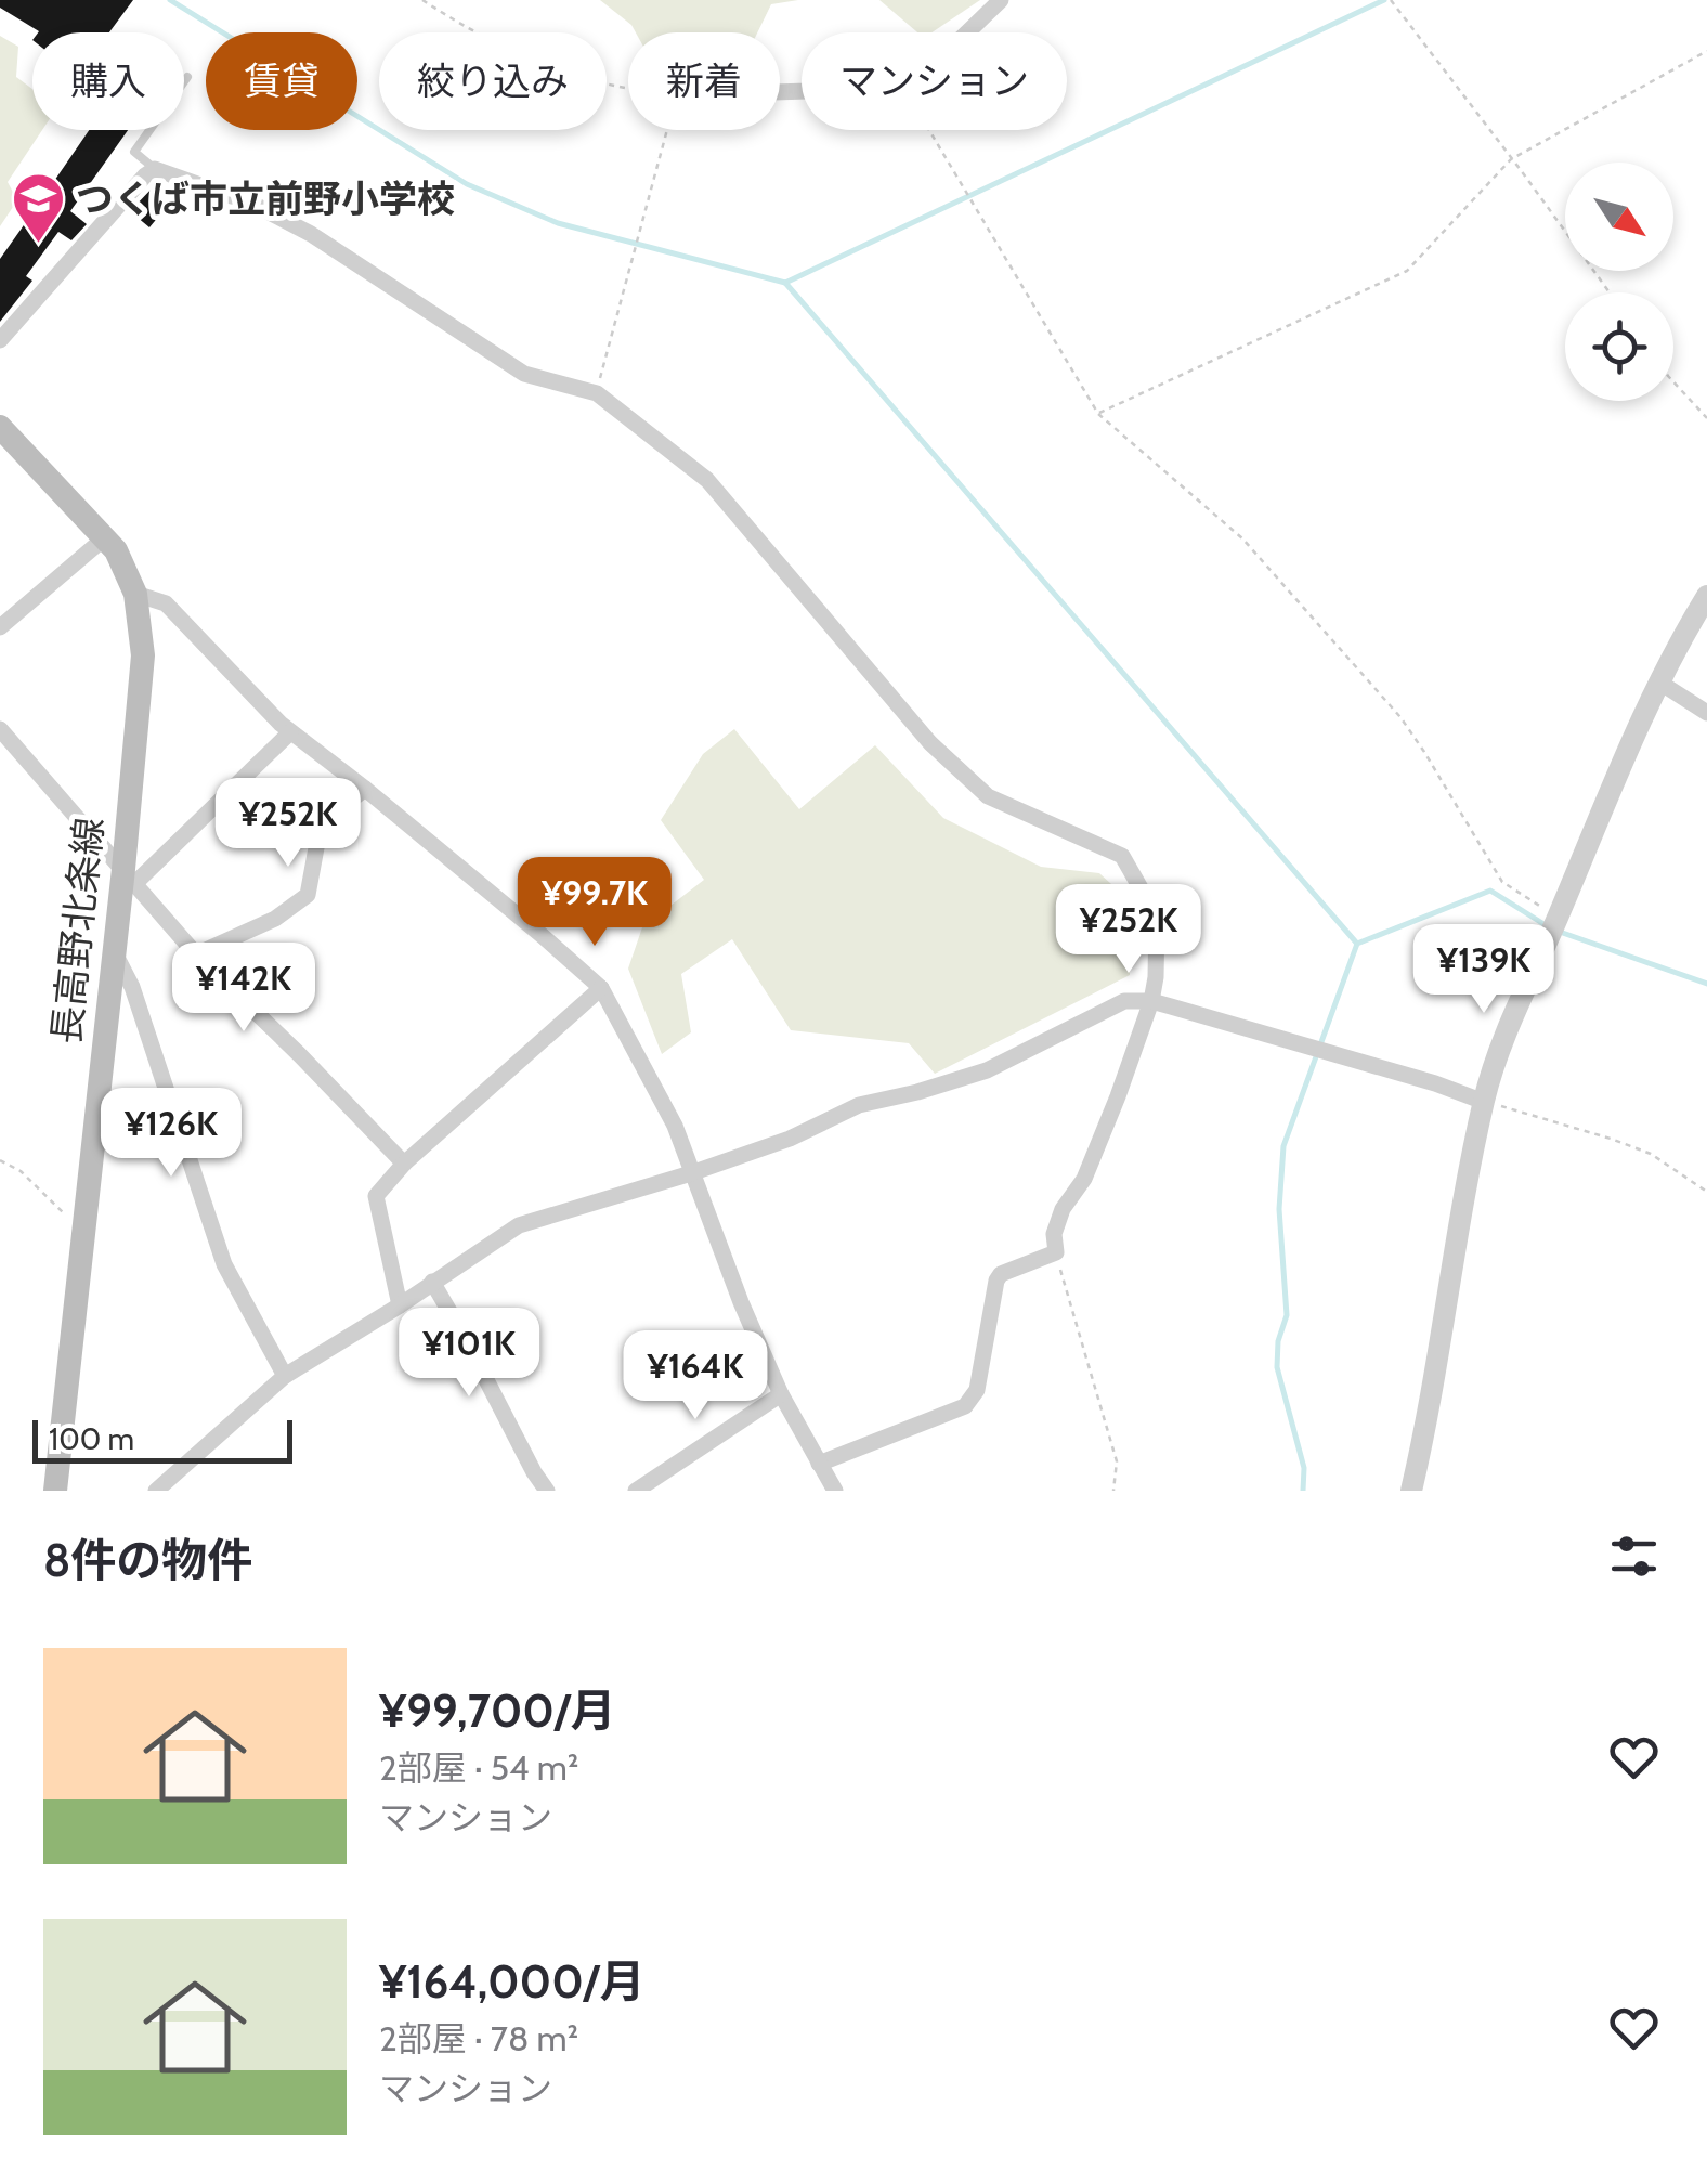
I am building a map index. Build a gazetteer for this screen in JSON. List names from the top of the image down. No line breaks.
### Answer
{"streets":{"main road":["長高野北条線"]},"places":{"school or university":["つくば市立前野小学校"]},"scale_bar":"100 m","north":"bottom right","page":{"chip":["購入","賃貸","絞り込み","新着","マンション"],"price":["¥252K","¥99.7K","¥252K","¥139K","¥142K","¥126K","¥101K","¥164K"],"scale":"100 m","heading":"8件の物件","list":[{"name":"¥99,700/月","note":"2部屋 · 54 m² · マンション"},{"name":"¥164,000/月","note":"2部屋 · 78 m² · マンション"}]}}
